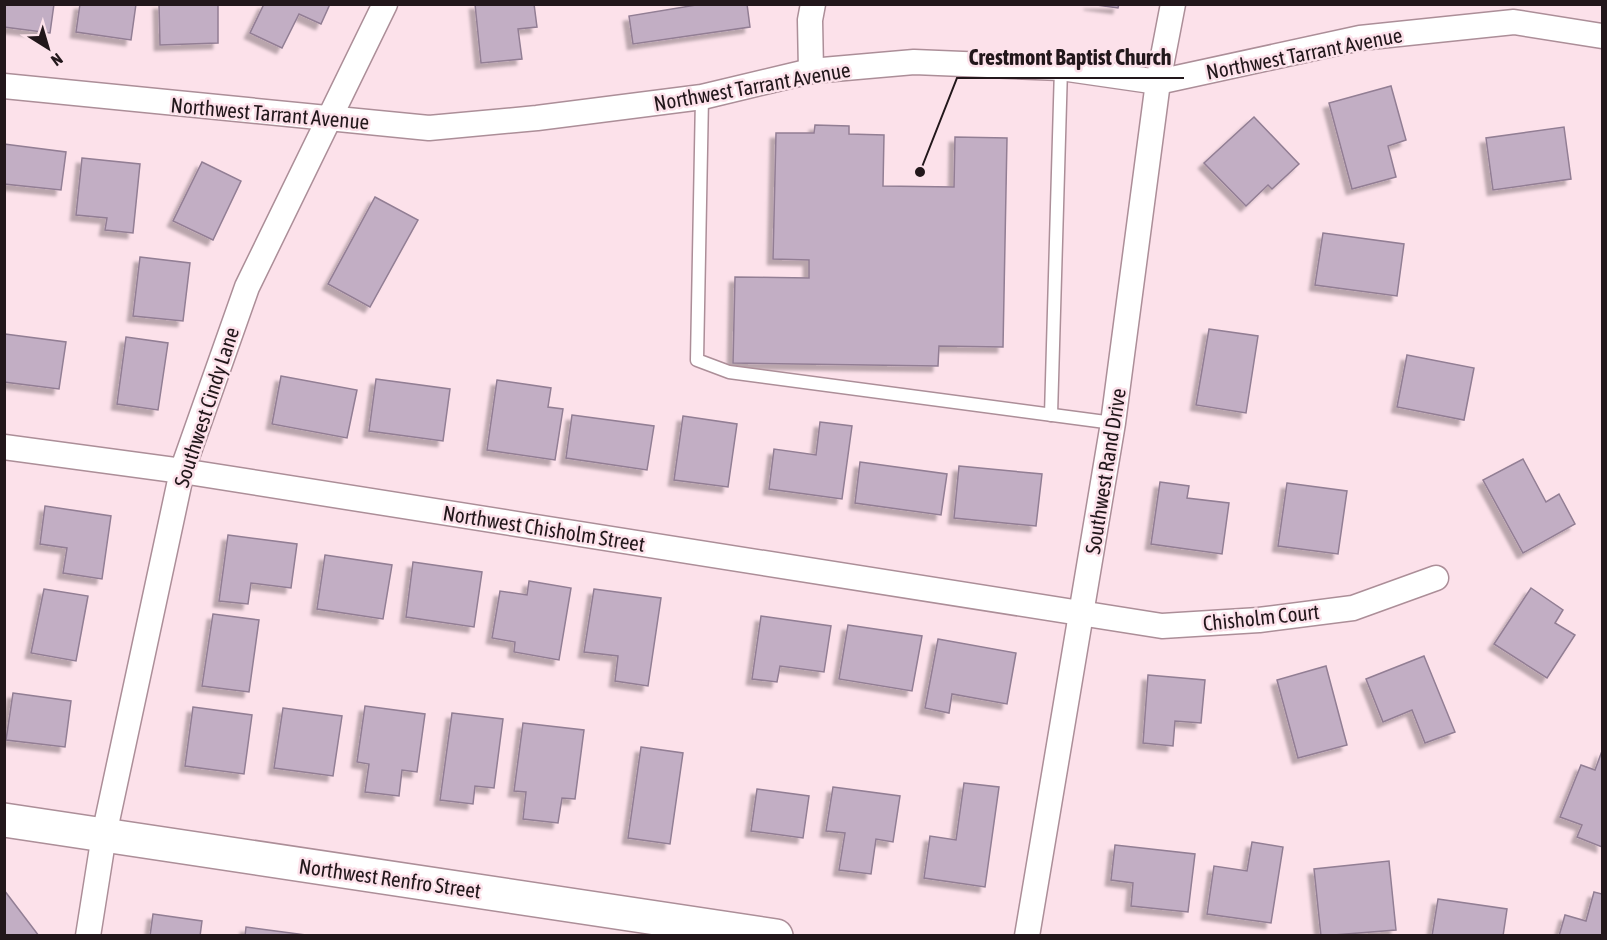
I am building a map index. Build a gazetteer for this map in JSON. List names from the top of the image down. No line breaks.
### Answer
{"streets":{"main road":["Northwest Renfro Street"],"street":["Northwest Tarrant Avenue","Southwest Cindy Lane","Southwest Rand Drive","Northwest Chisholm Street","Chisholm Court"]},"crossings":[["Northwest Tarrant Avenue","Southwest Cindy Lane"],["Northwest Tarrant Avenue","Southwest Rand Drive"],["Southwest Cindy Lane","Northwest Chisholm Street"],["Southwest Cindy Lane","Northwest Renfro Street"],["Southwest Rand Drive","Northwest Chisholm Street"],["Southwest Rand Drive","Chisholm Court"],["Northwest Chisholm Street","Chisholm Court"]],"places":["Crestmont Baptist Church"],"north":"bottom right"}
